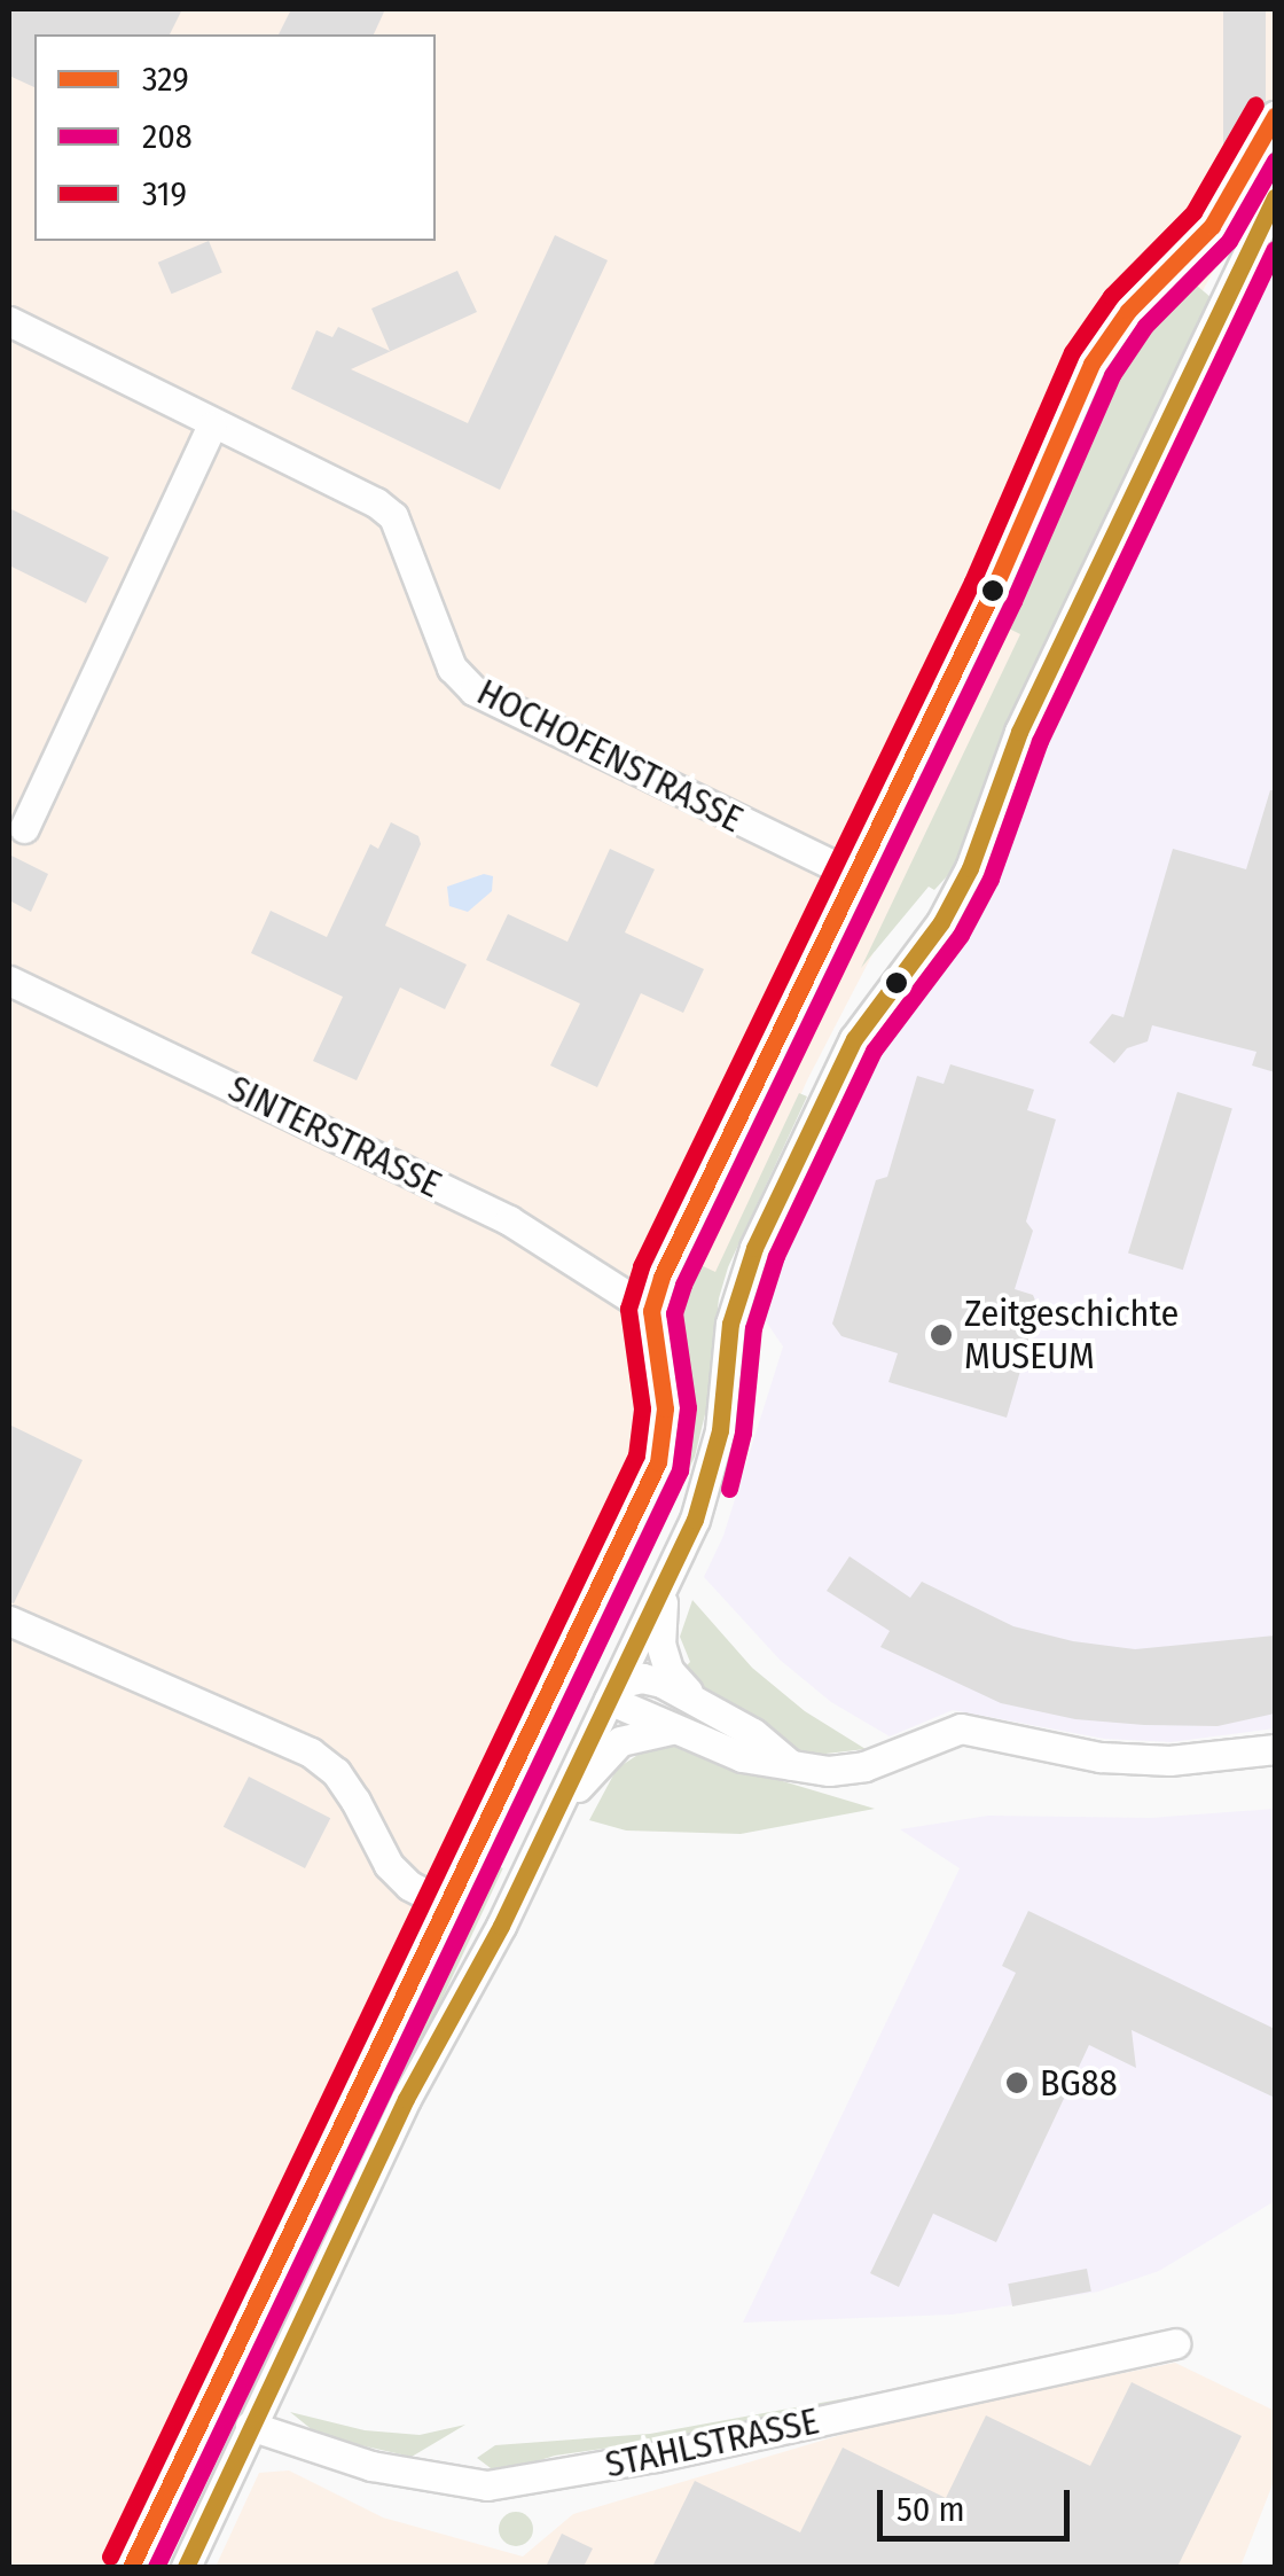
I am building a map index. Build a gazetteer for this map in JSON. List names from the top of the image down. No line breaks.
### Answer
{"streets":{"street":["HOCHOFENSTRASSE","SINTERSTRASSE","STAHLSTRASSE"]},"places":["Zeitgeschichte MUSEUM","BG88"],"lines":["transit line 319","transit line 329","transit line 208"],"legend":["329","208","319"],"scale_bar":"50 m"}
